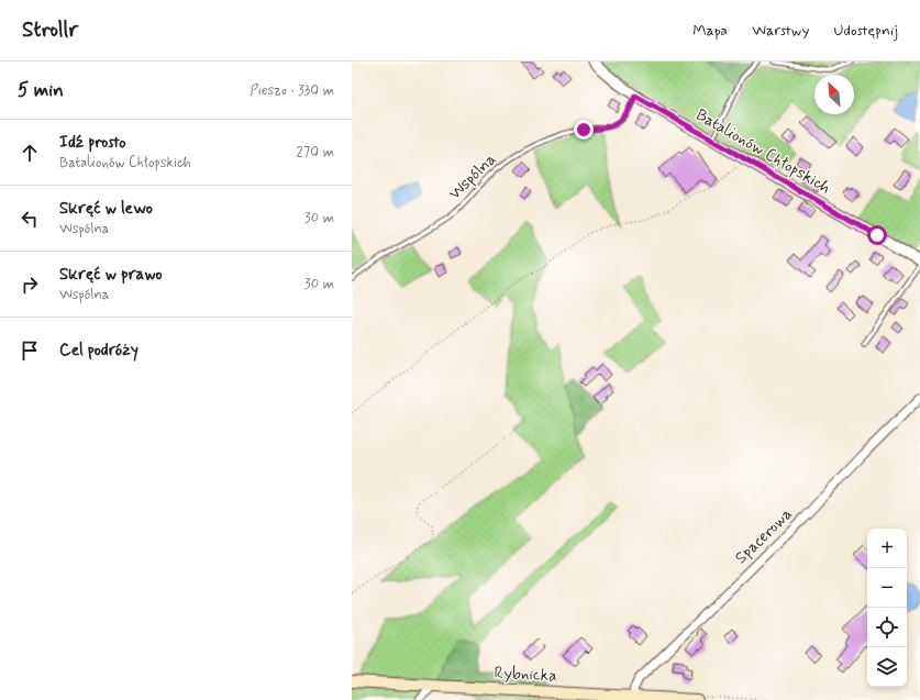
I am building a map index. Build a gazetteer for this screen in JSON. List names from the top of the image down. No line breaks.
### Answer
{"streets":{"main road":["Rybnicka"],"street":["Batalionów Chłopskich","Spacerowa"],"lane":["Wspólna"]},"crossings":[["Batalionów Chłopskich","Wspólna"],["Spacerowa","Rybnicka"]],"north":"top left","page":{"header":"Strollr","nav":["Mapa","Warstwy","Udostępnij"],"heading":["5 min","Pieszo · 330 m"],"list":[["Idź prosto","Batalionów Chłopskich","270 m"],["Skręć w lewo","Wspólna","30 m"],["Skręć w prawo","Wspólna","30 m"],"Cel podróży"],"map_buttons":["+","−"]}}
